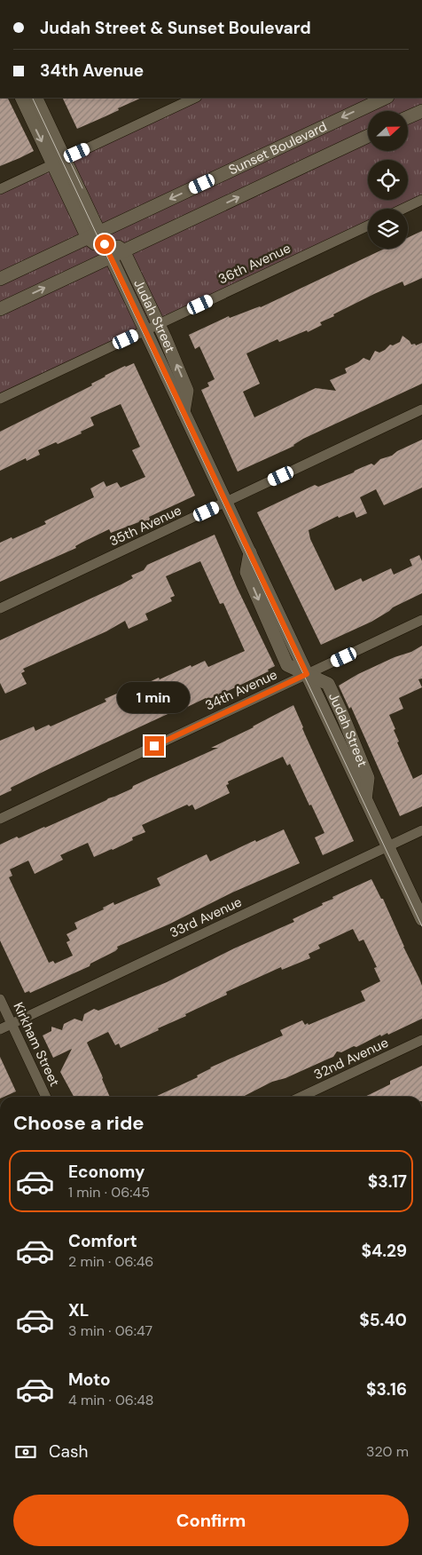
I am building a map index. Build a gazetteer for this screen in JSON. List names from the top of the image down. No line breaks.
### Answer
{"streets":{"street":["Sunset Boulevard","36th Avenue","Judah Street","35th Avenue","34th Avenue","33rd Avenue","Kirkham Street","32nd Avenue"]},"crossings":[["Sunset Boulevard","Judah Street"],["36th Avenue","Judah Street"],["Judah Street","35th Avenue"],["Judah Street","34th Avenue"],["Judah Street","33rd Avenue"],["33rd Avenue","Kirkham Street"]],"north":"right","page":{"banner":["Judah Street & Sunset Boulevard","34th Avenue"],"bubble":"1 min","heading":"Choose a ride","list":[{"name":"Economy","note":"1 min · 06:45","value":"$3.17"},{"name":"Comfort","note":"2 min · 06:46","value":"$4.29"},{"name":"XL","note":"3 min · 06:47","value":"$5.40"},{"name":"Moto","note":"4 min · 06:48","value":"$3.16"}],"pay":["Cash","320 m"],"buttons":"Confirm"}}
